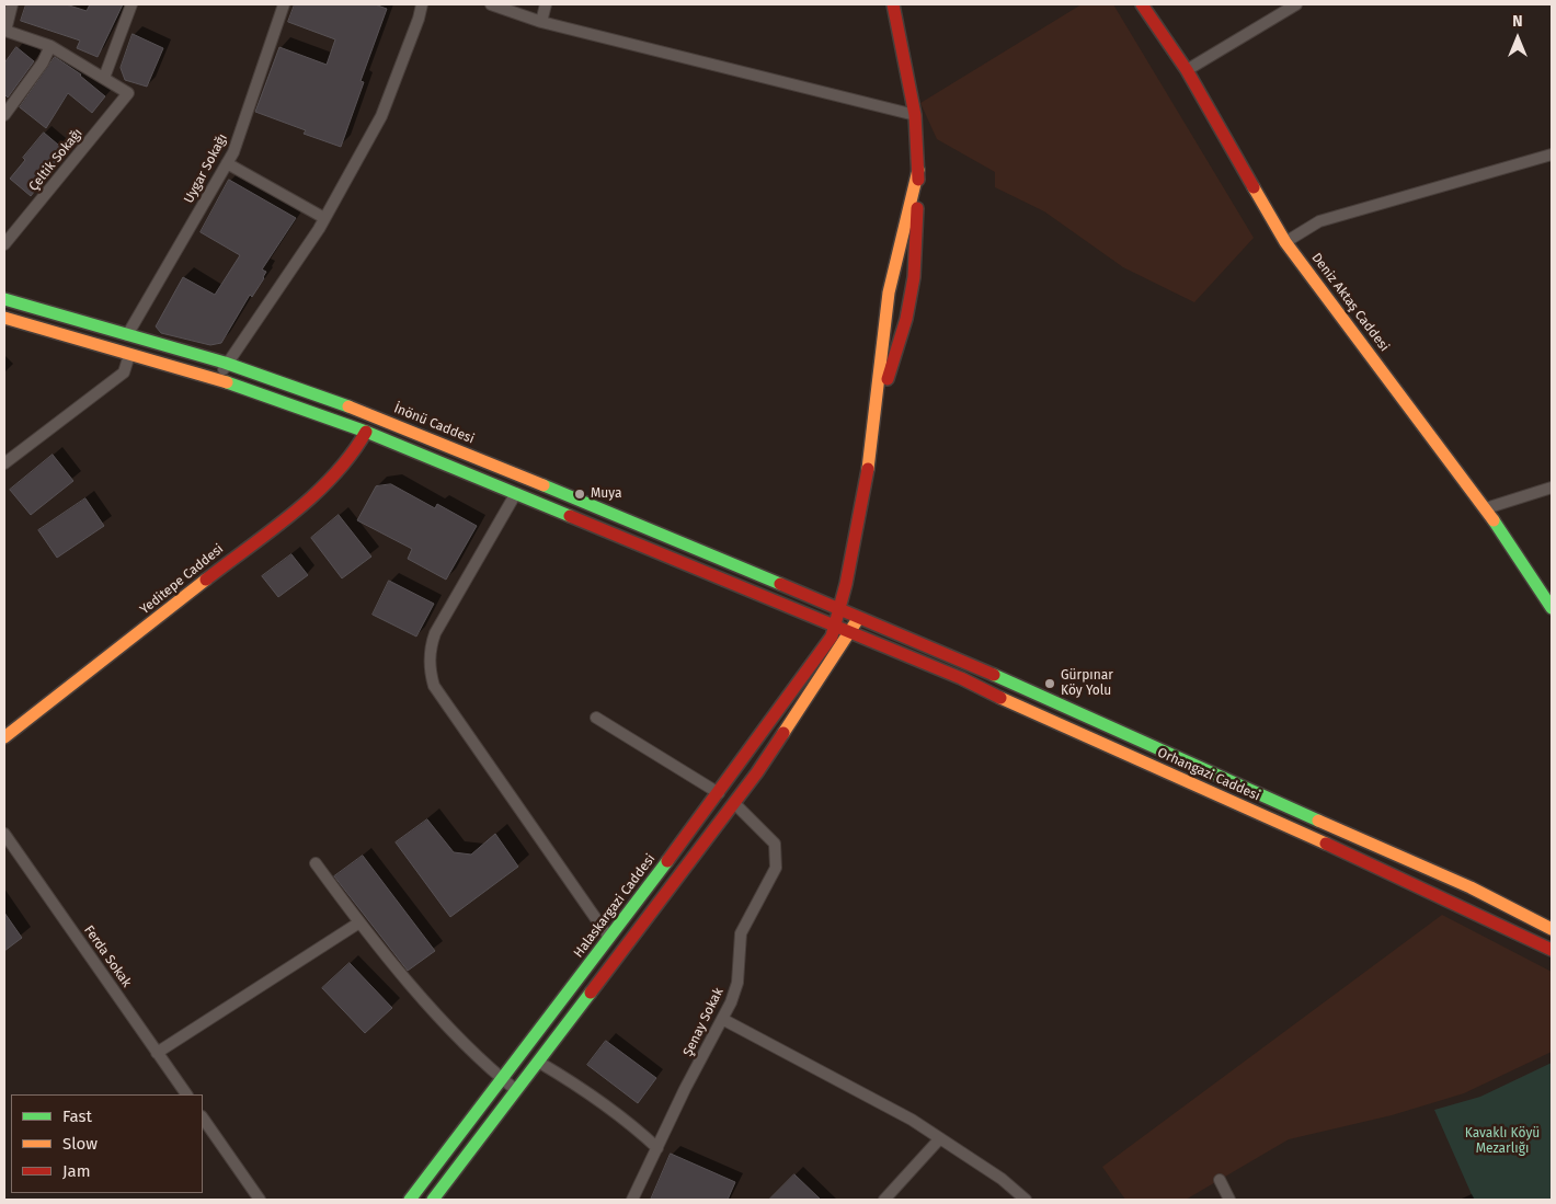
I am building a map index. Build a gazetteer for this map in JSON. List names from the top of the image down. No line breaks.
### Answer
{"streets":{"main road":["Deniz Aktaş Caddesi","İnönü Caddesi","Yeditepe Caddesi","Orhangazi Caddesi","Halaskargazi Caddesi"],"street":["Çeltik Sokağı","Uygar Sokağı","Ferda Sokak","Şenay Sokak"]},"crossings":[["Uygar Sokağı","İnönü Caddesi"],["İnönü Caddesi","Orhangazi Caddesi"],["İnönü Caddesi","Halaskargazi Caddesi"],["Yeditepe Caddesi","Orhangazi Caddesi"],["Orhangazi Caddesi","Halaskargazi Caddesi"]],"parks":["Kavaklı Köyü Mezarlığı"],"places":["Muya","Gürpınar Köy Yolu"],"legend":["Fast","Slow","Jam"],"north":"top"}
